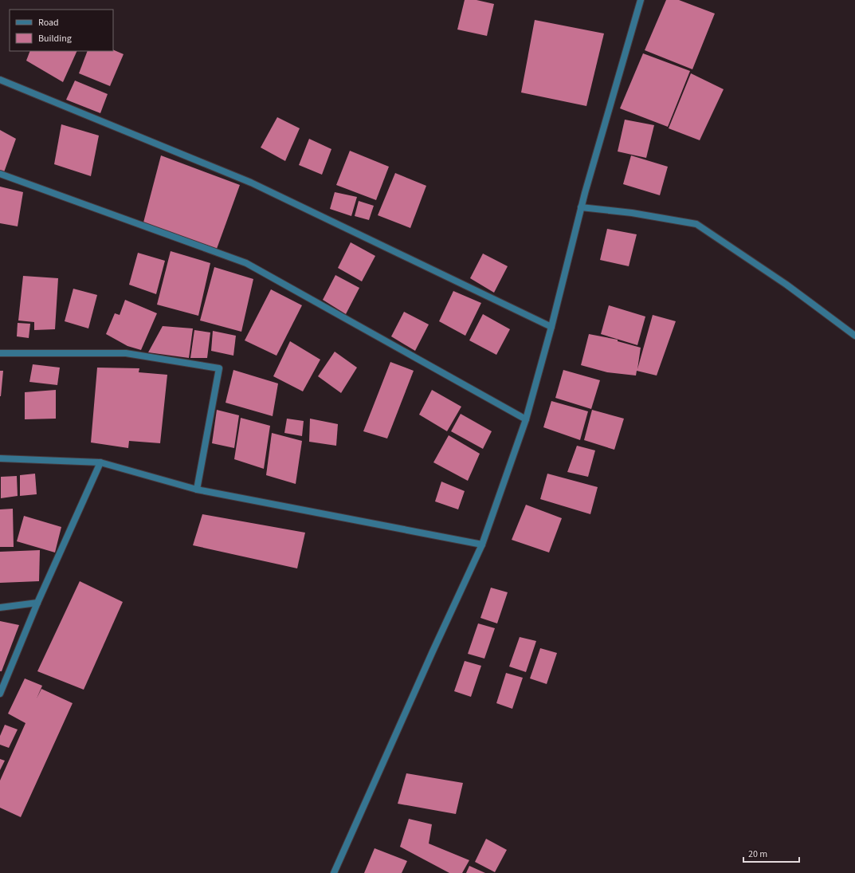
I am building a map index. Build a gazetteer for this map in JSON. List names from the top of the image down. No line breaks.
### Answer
{"legend":["Road","Building"],"scale_bar":"20 m"}
